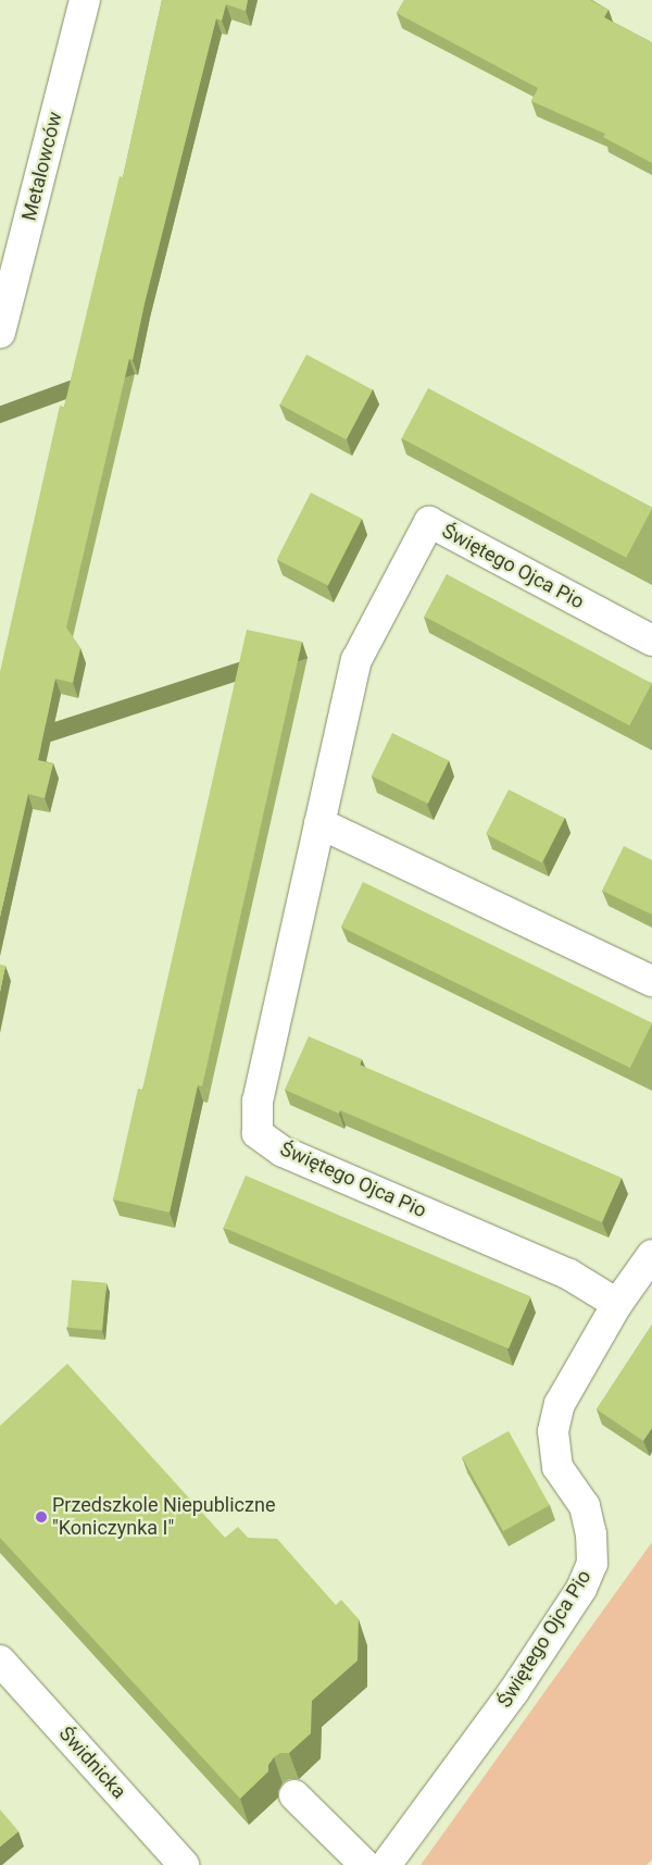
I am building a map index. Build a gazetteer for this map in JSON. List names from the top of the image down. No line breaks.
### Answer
{"streets":{"street":["Metalowców","Świętego Ojca Pio","Świdnicka"]},"places":["Przedszkole Niepubliczne \"Koniczynka I\""]}
